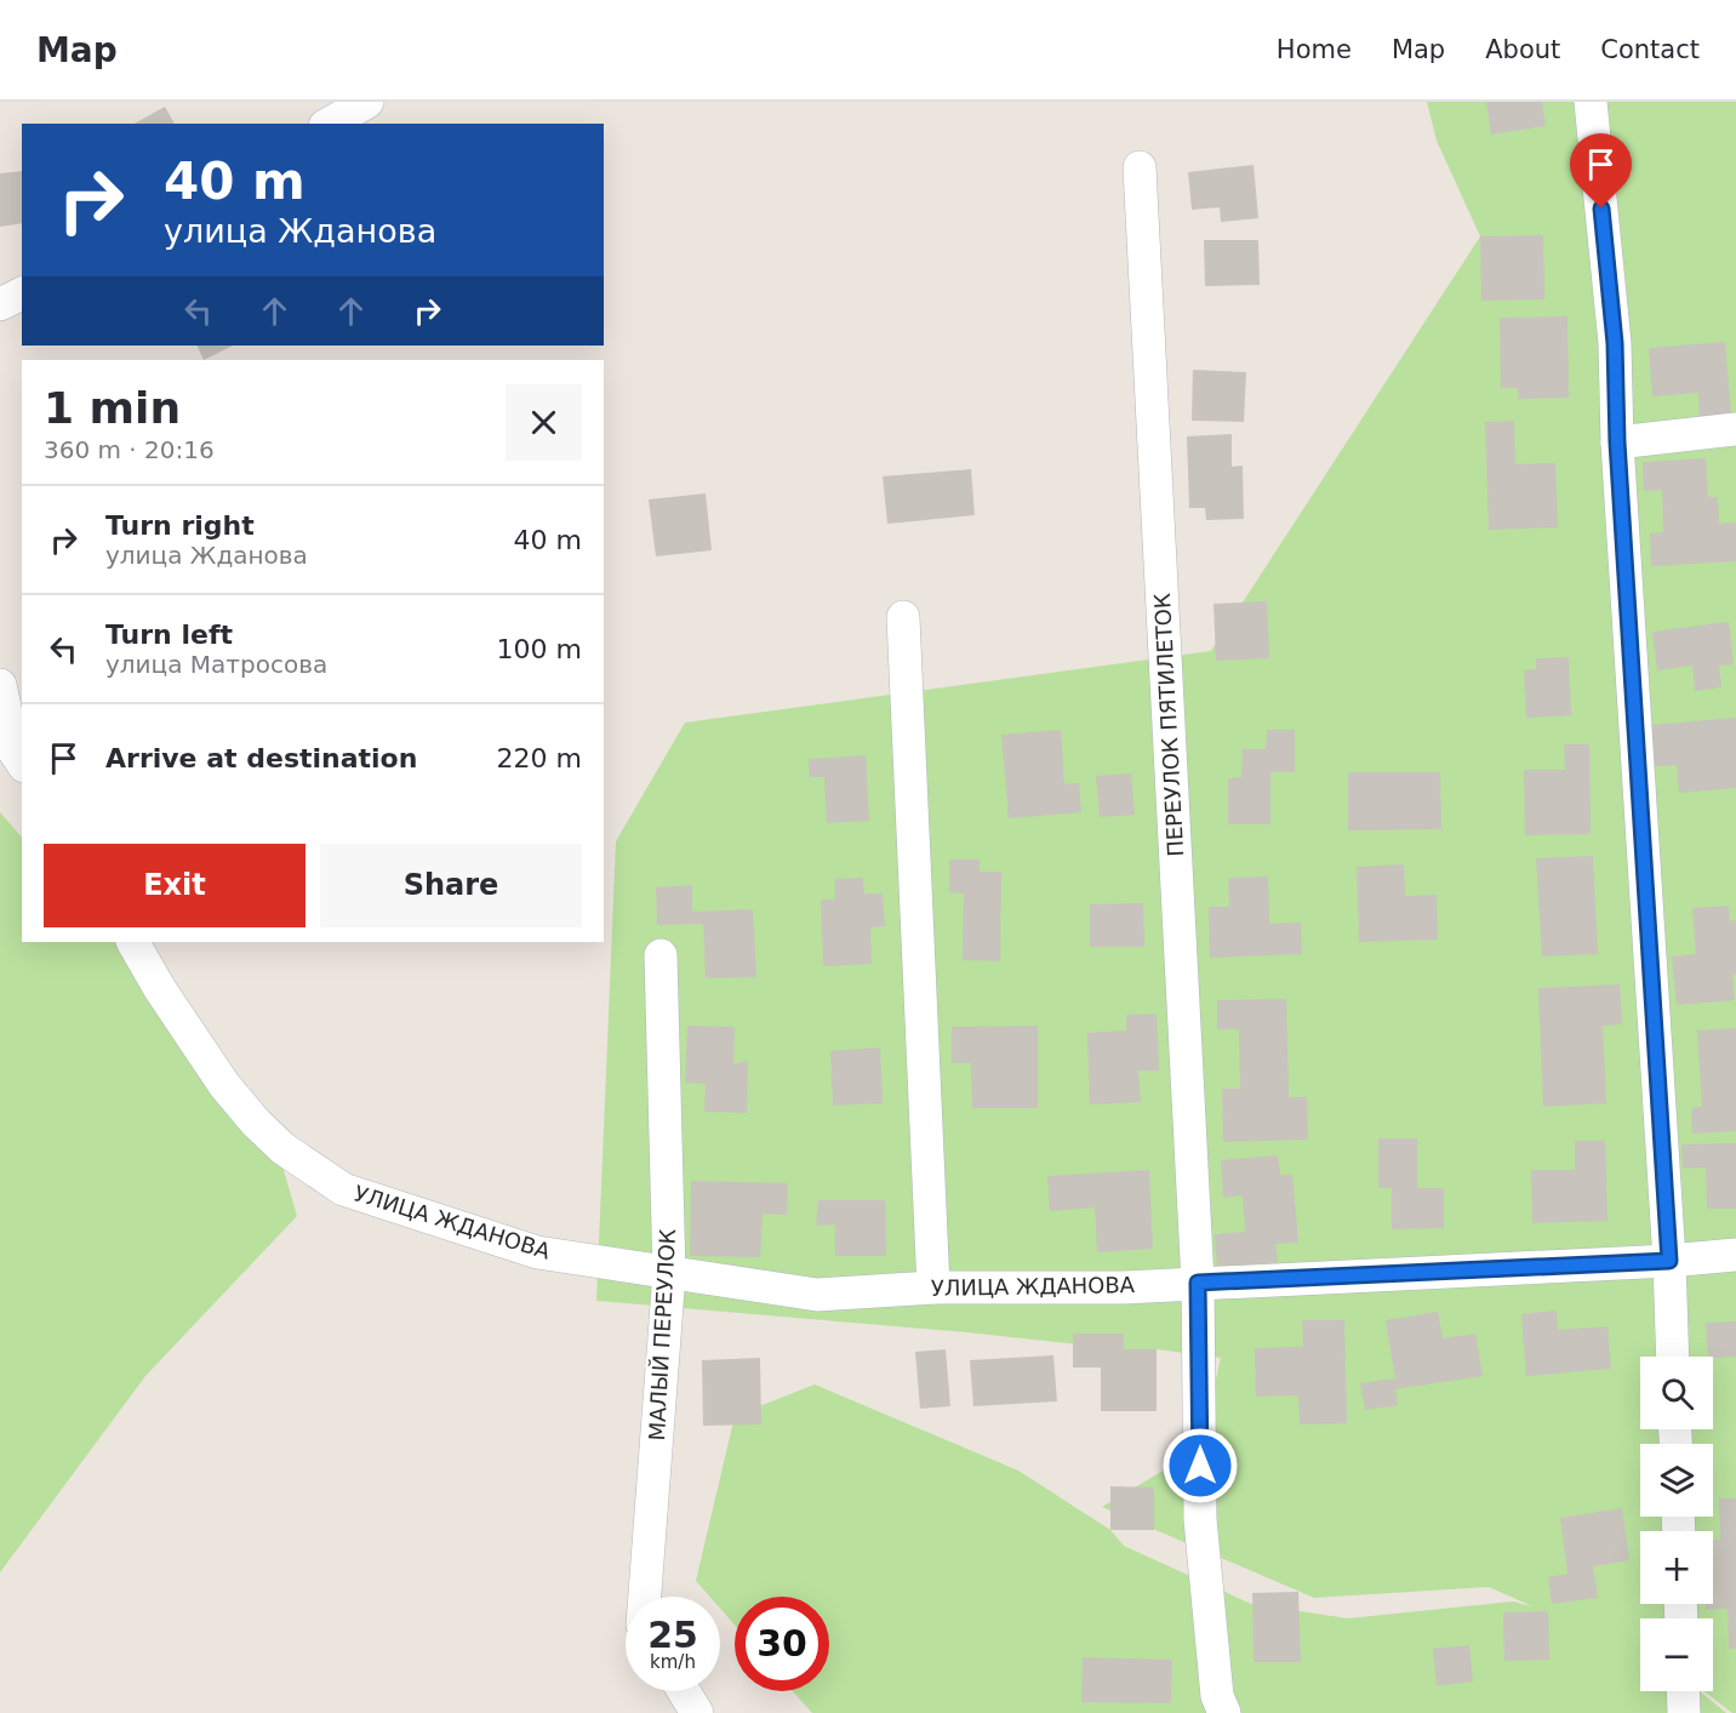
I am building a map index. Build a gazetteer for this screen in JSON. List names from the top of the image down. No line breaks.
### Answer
{"streets":{"street":["ПЕРЕУЛОК ПЯТИЛЕТОК","УЛИЦА ЖДАНОВА","МАЛЫЙ ПЕРЕУЛОК"]},"crossings":[["ПЕРЕУЛОК ПЯТИЛЕТОК","УЛИЦА ЖДАНОВА"],["УЛИЦА ЖДАНОВА","МАЛЫЙ ПЕРЕУЛОК"]],"page":{"header":"Map","nav":["Home","Map","About","Contact"],"turn":["40 m","улица Жданова"],"heading":["1 min","360 m · 20:16"],"list":[{"name":"Turn right","note":"улица Жданова","value":"40 m"},{"name":"Turn left","note":"улица Матросова","value":"100 m"},{"name":"Arrive at destination","value":"220 m"}],"buttons":["Exit","Share"],"map_buttons":["+","−"],"speed":"25 km/h","limit":"30"}}
